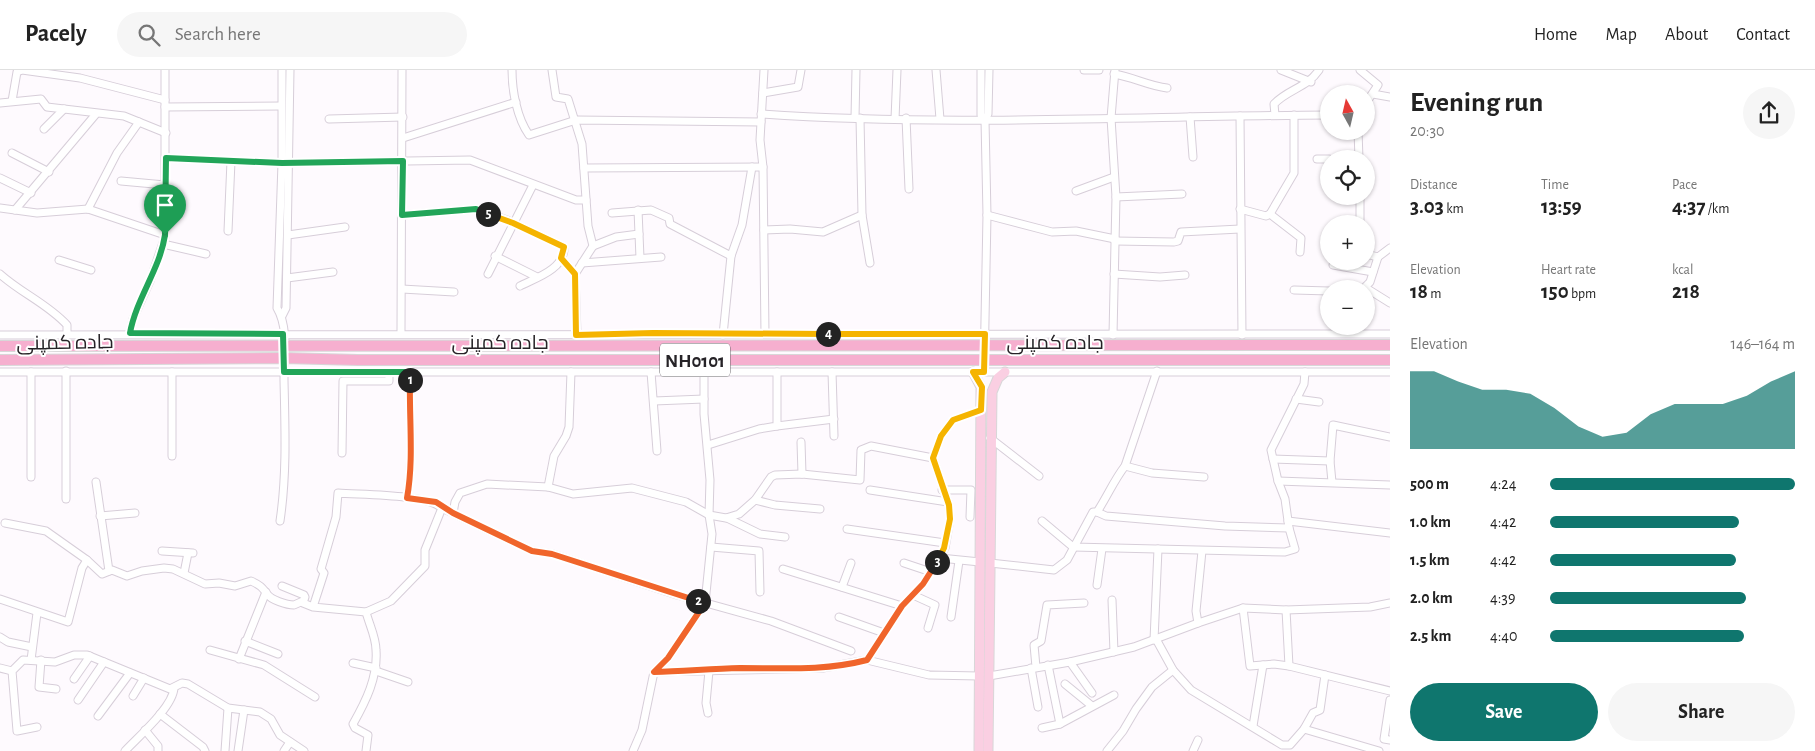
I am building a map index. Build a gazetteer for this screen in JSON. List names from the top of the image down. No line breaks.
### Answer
{"streets":{"highway":["جاده کمپنی","NH0101"]},"north":"top","page":{"header":"Pacely","search":"Search here","nav":["Home","Map","About","Contact"],"heading":["Evening run","20:30"],"map_buttons":["+","−"],"stats":[["Distance","3.03 km"],["Time","13:59"],["Pace","4:37 /km"],["Elevation","18 m"],["Heart rate","150 bpm"],["kcal","218"]],"pins":["5","4","1","3","2"],"chart":["Elevation","146–164 m"],"list":[{"name":"500 m","note":"4:24"},{"name":"1.0 km","note":"4:42"},{"name":"1.5 km","note":"4:42"},{"name":"2.0 km","note":"4:39"},{"name":"2.5 km","note":"4:40"}],"buttons":["Save","Share"]}}
